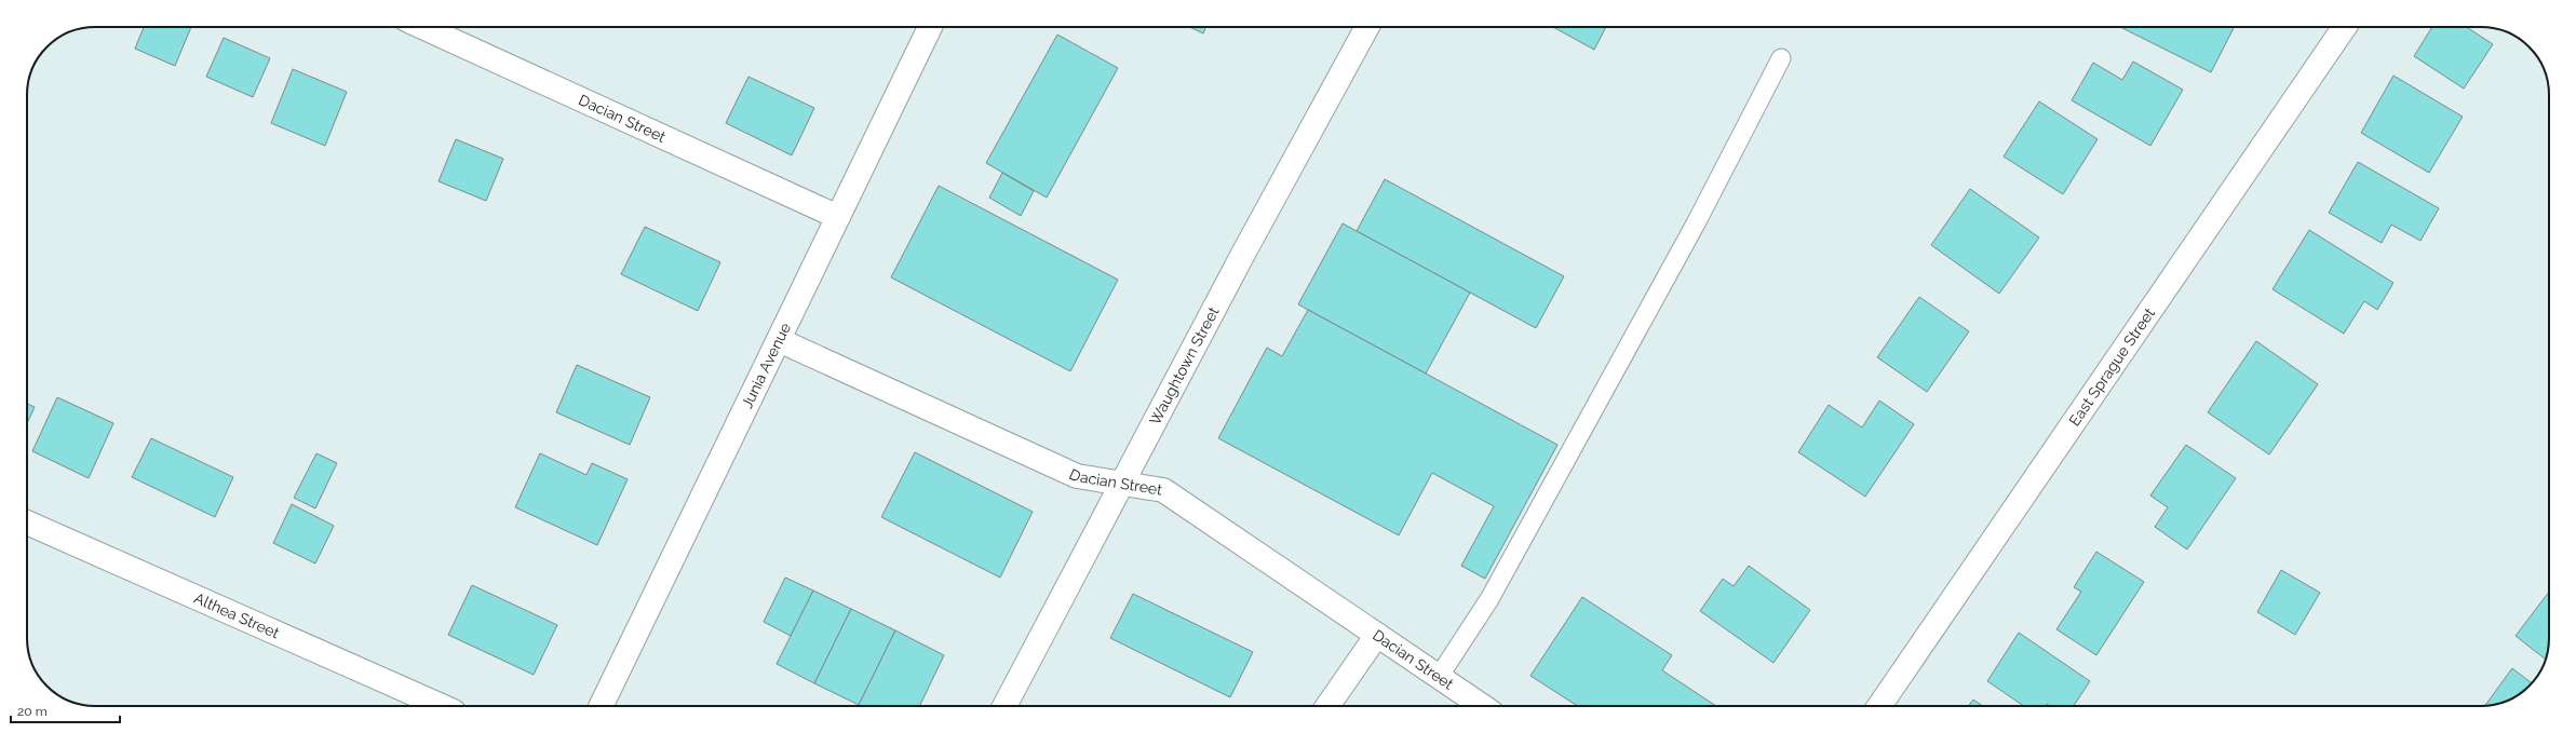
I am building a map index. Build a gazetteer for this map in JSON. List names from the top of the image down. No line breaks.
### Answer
{"streets":{"street":["Dacian Street","Junia Avenue","Waughtown Street","East Sprague Street","Althea Street"]},"crossings":[["Dacian Street","Junia Avenue"],["Dacian Street","Waughtown Street"]],"scale_bar":"20 m"}
